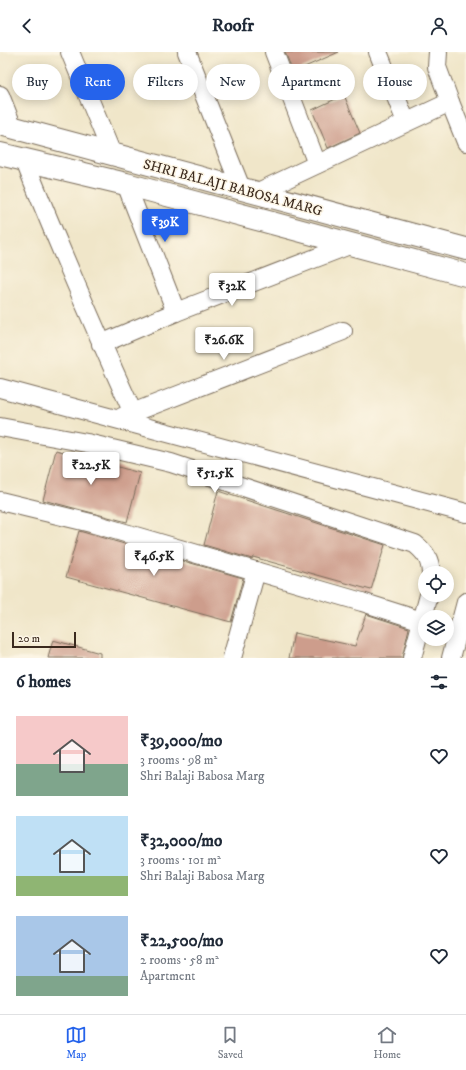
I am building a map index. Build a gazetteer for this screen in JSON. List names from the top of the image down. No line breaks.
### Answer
{"streets":{"street":["SHRI BALAJI BABOSA MARG"]},"scale_bar":"20 m","page":{"header":"Roofr","chip":["Buy","Rent","Filters","New","Apartment","House"],"price":["₹39K","₹32K","₹26.6K","₹22.5K","₹51.5K","₹46.5K"],"scale":"20 m","heading":"6 homes","list":[{"name":"₹39,000/mo","note":"3 rooms · 98 m² · Shri Balaji Babosa Marg"},{"name":"₹32,000/mo","note":"3 rooms · 101 m² · Shri Balaji Babosa Marg"},{"name":"₹22,500/mo","note":"2 rooms · 58 m² · Apartment"}],"tabs":["Map","Saved","Home"]}}
